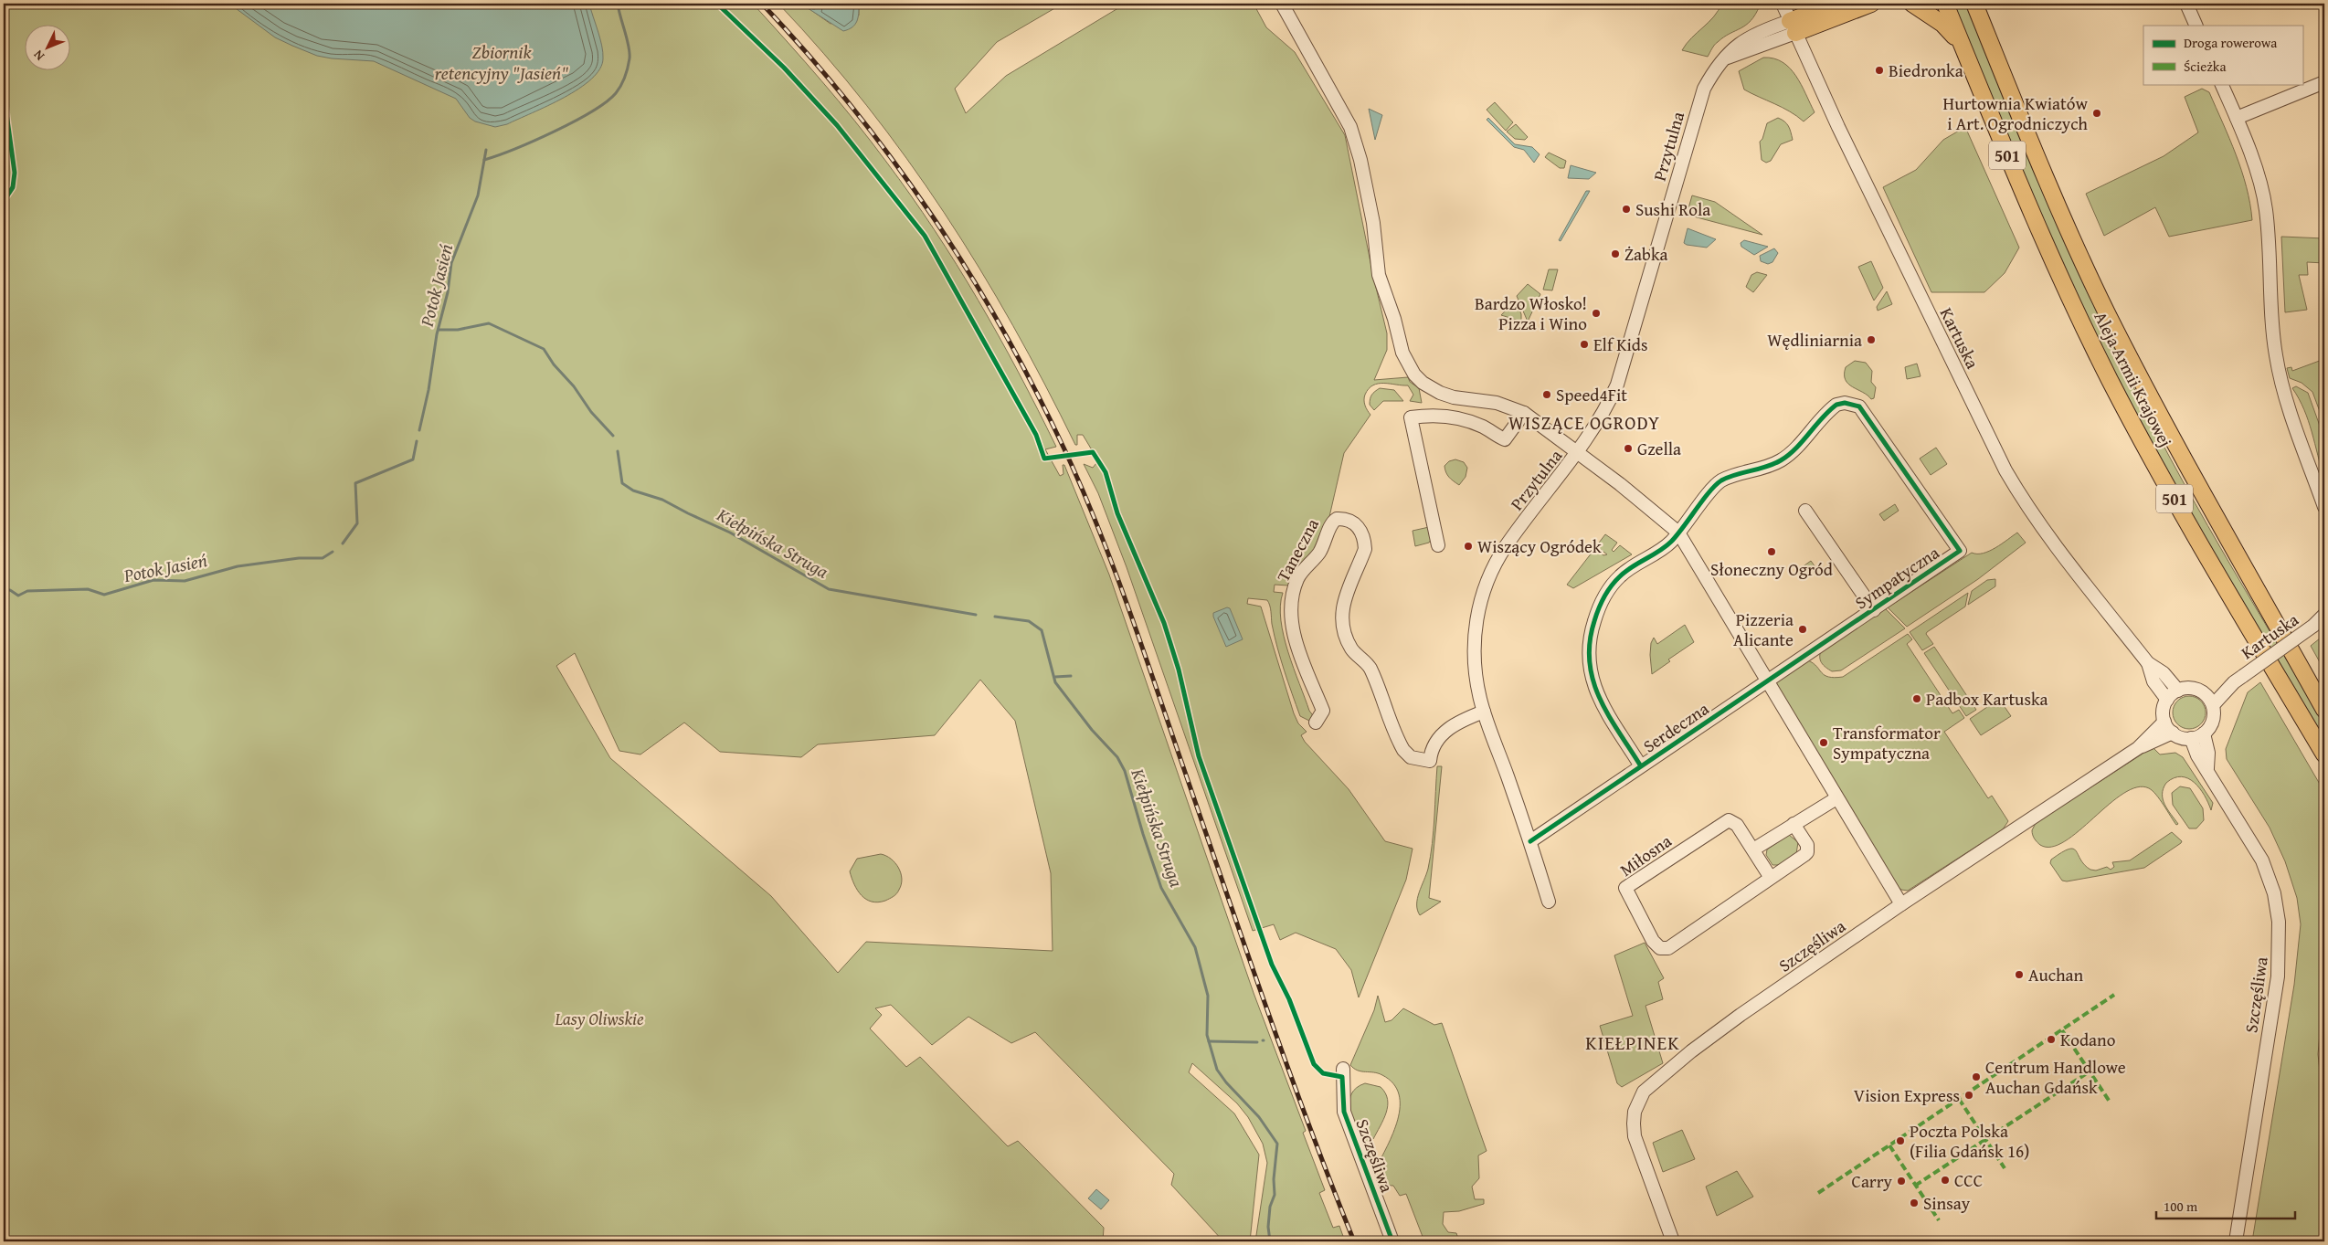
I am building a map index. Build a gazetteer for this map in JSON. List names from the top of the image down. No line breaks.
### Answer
{"streets":{"main road":["501","Aleja Armii Krajowej"],"street":["Przytulna","Kartuska","Taneczna","Sympatyczna","Serdeczna","Miłosna","Szczęśliwa"]},"crossings":[["Przytulna","Kartuska"],["Przytulna","Taneczna"],["Przytulna","Serdeczna"],["Kartuska","Szczęśliwa"],["Sympatyczna","Serdeczna"]],"districts":["WISZĄCE OGRODY","KIEŁPINEK"],"water":["Zbiornik retencyjny \"Jasień\"","Potok Jasień","Kiełpińska Struga"],"parks":["Lasy Oliwskie"],"places":["Biedronka","Hurtownia Kwiatów i Art. Ogrodniczych","Sushi Rola","Żabka","Bardzo Włosko! Pizza i Wino","Wędliniarnia","Elf Kids","Speed4Fit","Gzella","Wiszący Ogródek","Słoneczny Ogród","Pizzeria Alicante","Padbox Kartuska","Transformator Sympatyczna","Auchan","Kodano","Centrum Handlowe Auchan Gdańsk","Vision Express","Poczta Polska (Filia Gdańsk 16)","CCC","Carry","Sinsay"],"legend":["Droga rowerowa","Ścieżka"],"scale_bar":"100 m","north":"bottom left"}
